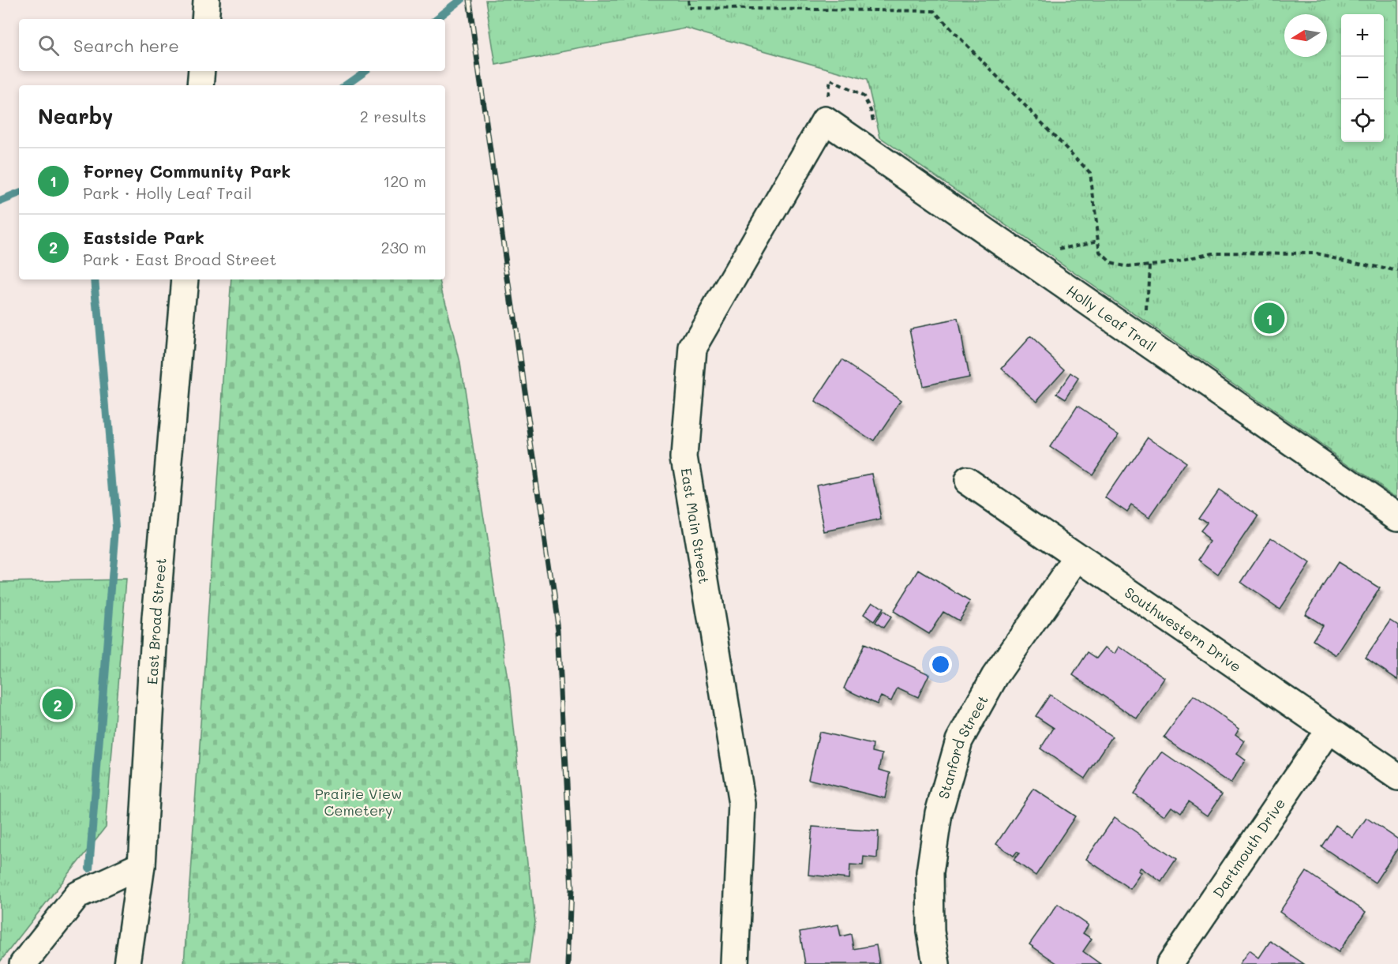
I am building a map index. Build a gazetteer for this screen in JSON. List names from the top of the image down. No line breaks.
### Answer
{"streets":{"street":["Holly Leaf Trail","East Main Street","East Broad Street","Southwestern Drive","Stanford Street","Dartmouth Drive"]},"crossings":[["Holly Leaf Trail","East Main Street"],["Southwestern Drive","Stanford Street"],["Southwestern Drive","Dartmouth Drive"]],"parks":["Prairie View Cemetery"],"north":"left","page":{"map_buttons":["+","−"],"search":"Search here","heading":["Nearby","2 results"],"list":[{"mark":"1","name":"Forney Community Park","note":"Park · Holly Leaf Trail","value":"120 m"},{"mark":"2","name":"Eastside Park","note":"Park · East Broad Street","value":"230 m"}],"pins":["1","2"]}}
